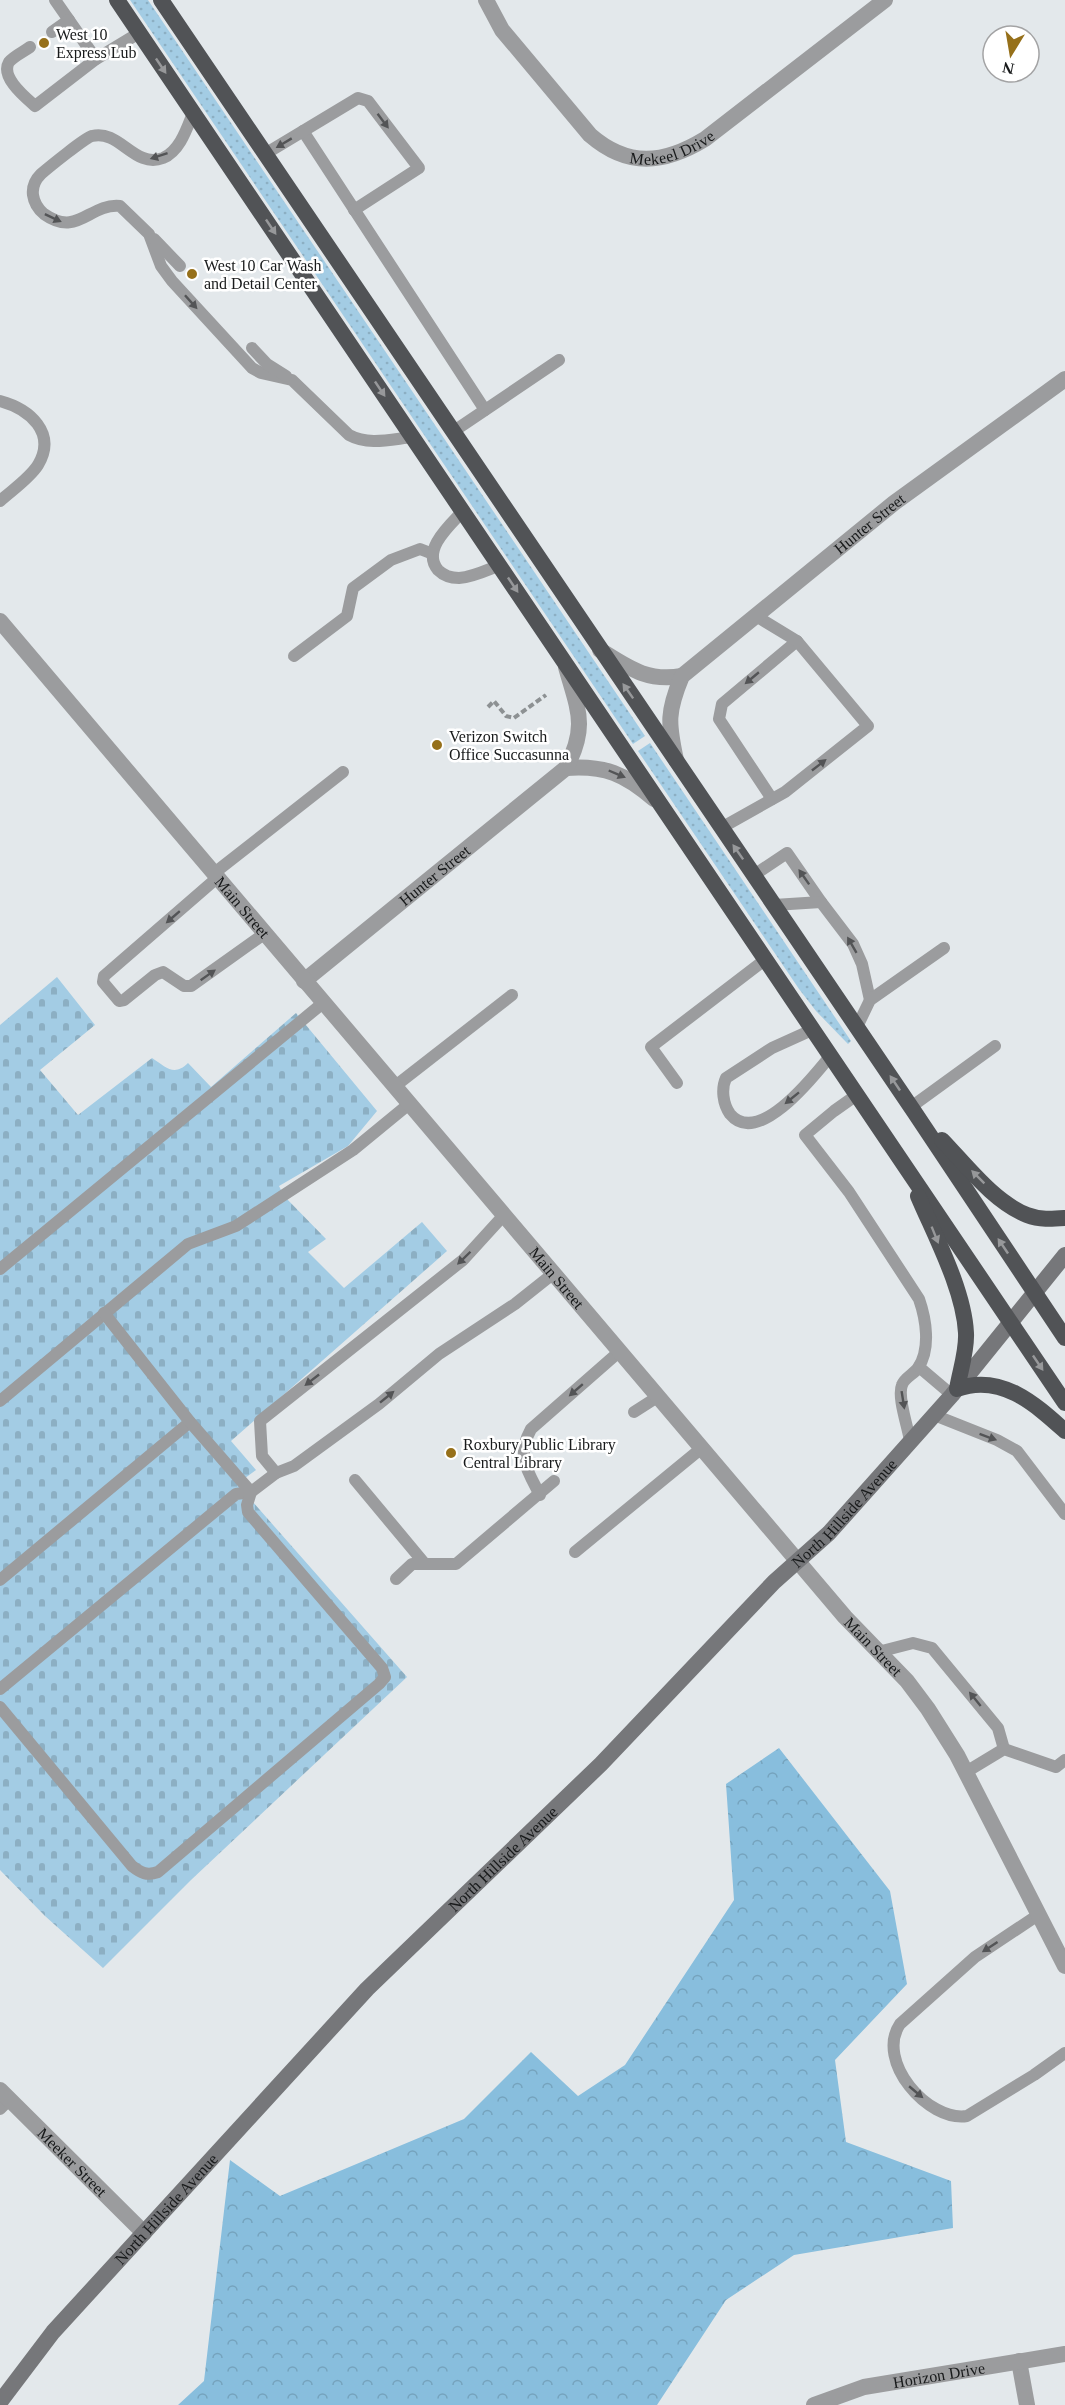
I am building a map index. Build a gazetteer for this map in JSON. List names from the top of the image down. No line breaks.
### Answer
{"streets":{"main road":["North Hillside Avenue"],"street":["Mekeel Drive","Hunter Street","Main Street","Meeker Street","Horizon Drive"]},"crossings":[["Hunter Street","Main Street"],["Main Street","North Hillside Avenue"],["North Hillside Avenue","Meeker Street"]],"places":["West 10 Express Lub","West 10 Car Wash and Detail Center","Verizon Switch Office Succasunna","Roxbury Public Library Central Library"],"north":"bottom"}
